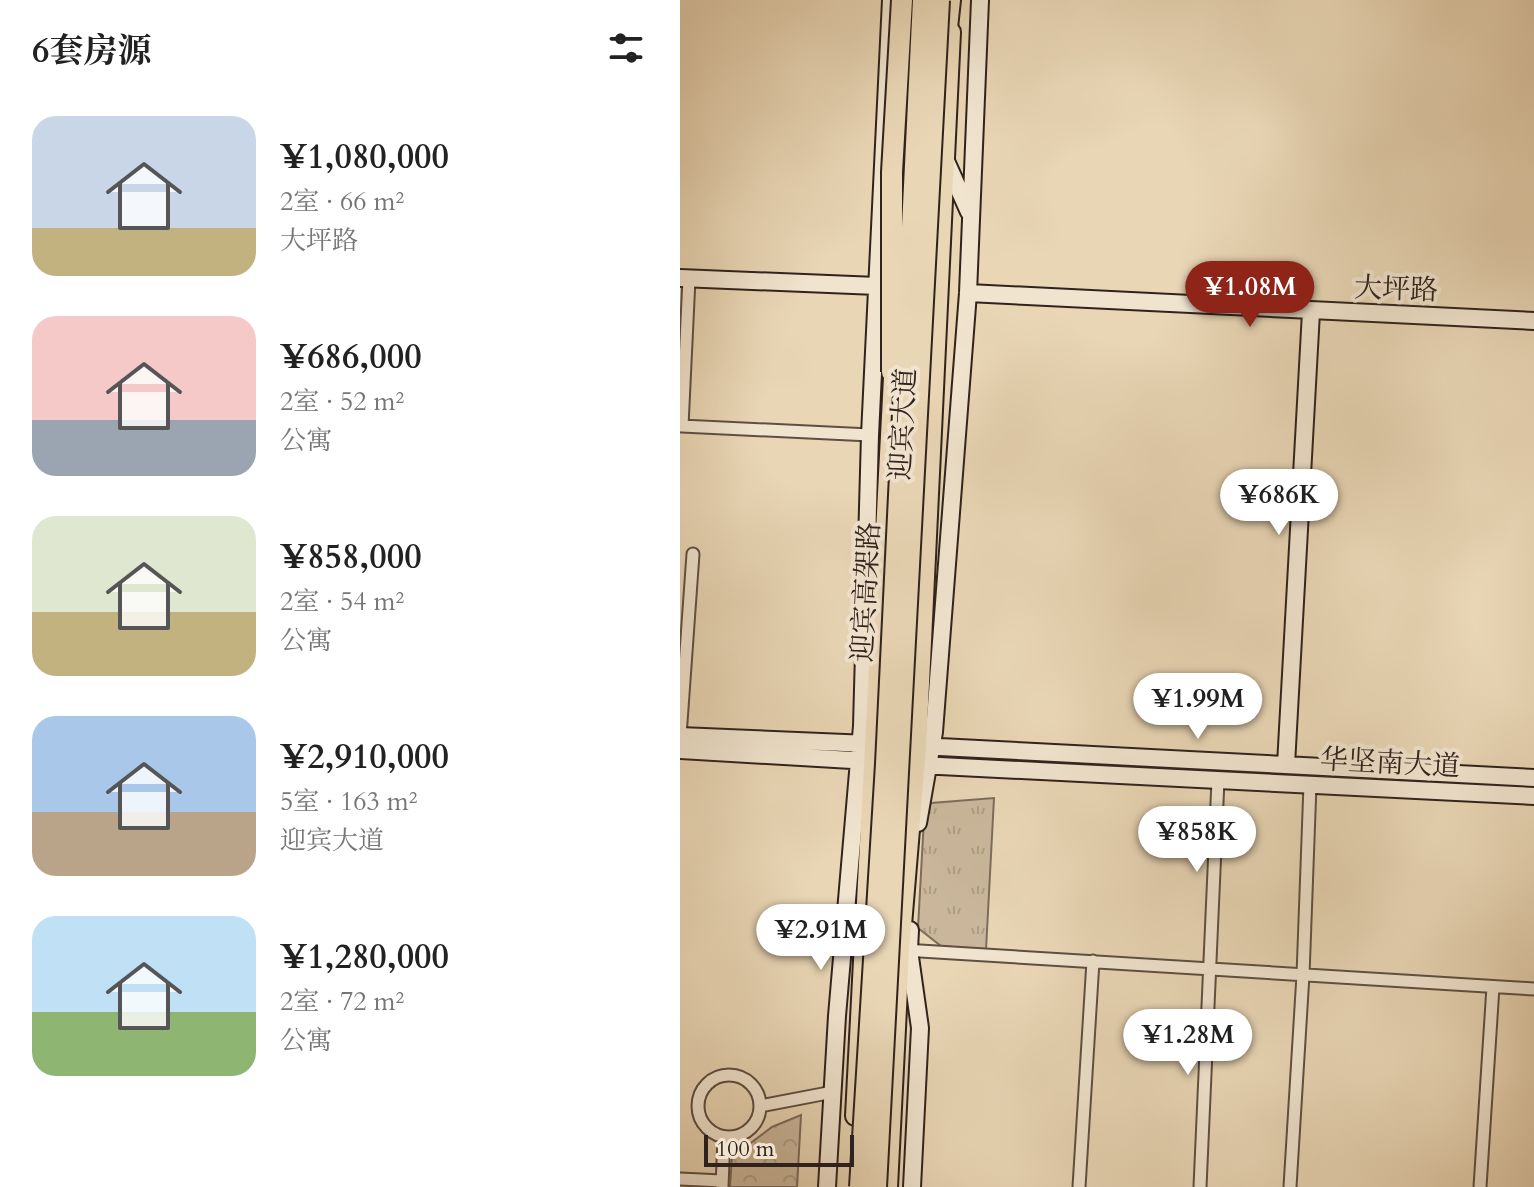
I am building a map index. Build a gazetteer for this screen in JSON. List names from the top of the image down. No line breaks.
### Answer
{"streets":{"highway":["迎宾高架路"],"main road":["迎宾大道"],"street":["大坪路","华坚南大道"]},"crossings":[["迎宾大道","迎宾高架路"],["迎宾大道","华坚南大道"]],"scale_bar":"100 m","page":{"heading":"6套房源","list":[{"name":"¥1,080,000","note":"2室 · 66 m² · 大坪路"},{"name":"¥686,000","note":"2室 · 52 m² · 公寓"},{"name":"¥858,000","note":"2室 · 54 m² · 公寓"},{"name":"¥2,910,000","note":"5室 · 163 m² · 迎宾大道"},{"name":"¥1,280,000","note":"2室 · 72 m² · 公寓"}],"price":["¥1.08M","¥686K","¥1.99M","¥858K","¥2.91M","¥1.28M"],"scale":"100 m"}}
